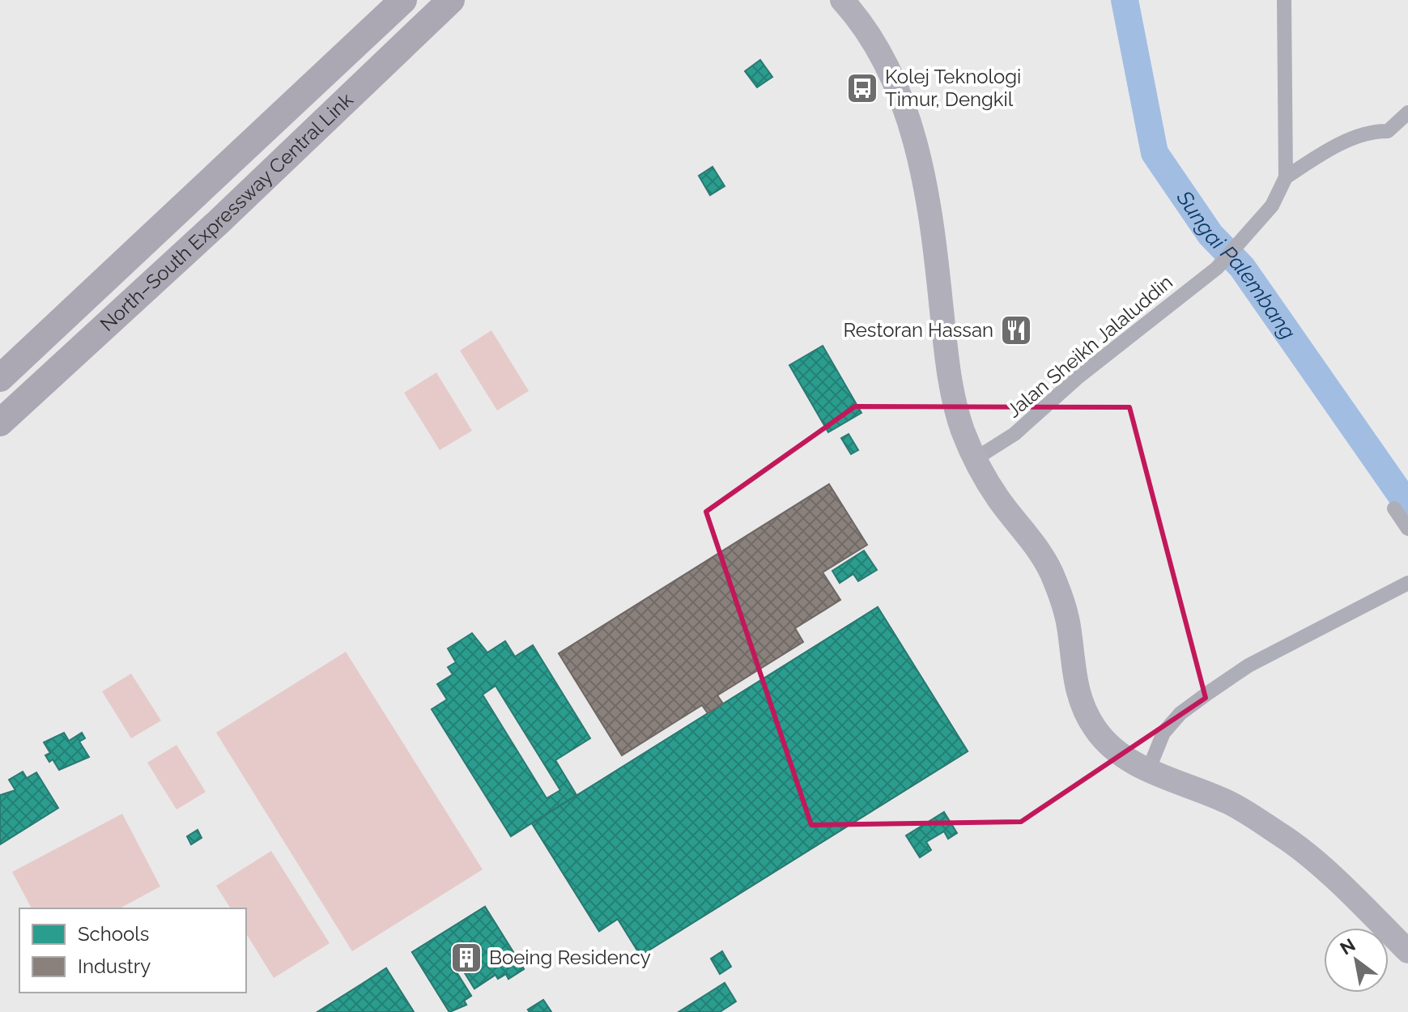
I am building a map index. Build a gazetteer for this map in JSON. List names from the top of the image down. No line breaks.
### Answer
{"streets":{"highway":["North–South Expressway Central Link"],"street":["Jalan Sheikh Jalaluddin"]},"water":["Sungai Palembang"],"places":{"bus stop":["Kolej Teknologi Timur, Dengkil"],"restaurant":["Restoran Hassan"],"building":["Boeing Residency"]},"legend":["Schools","Industry"],"north":"top left"}
